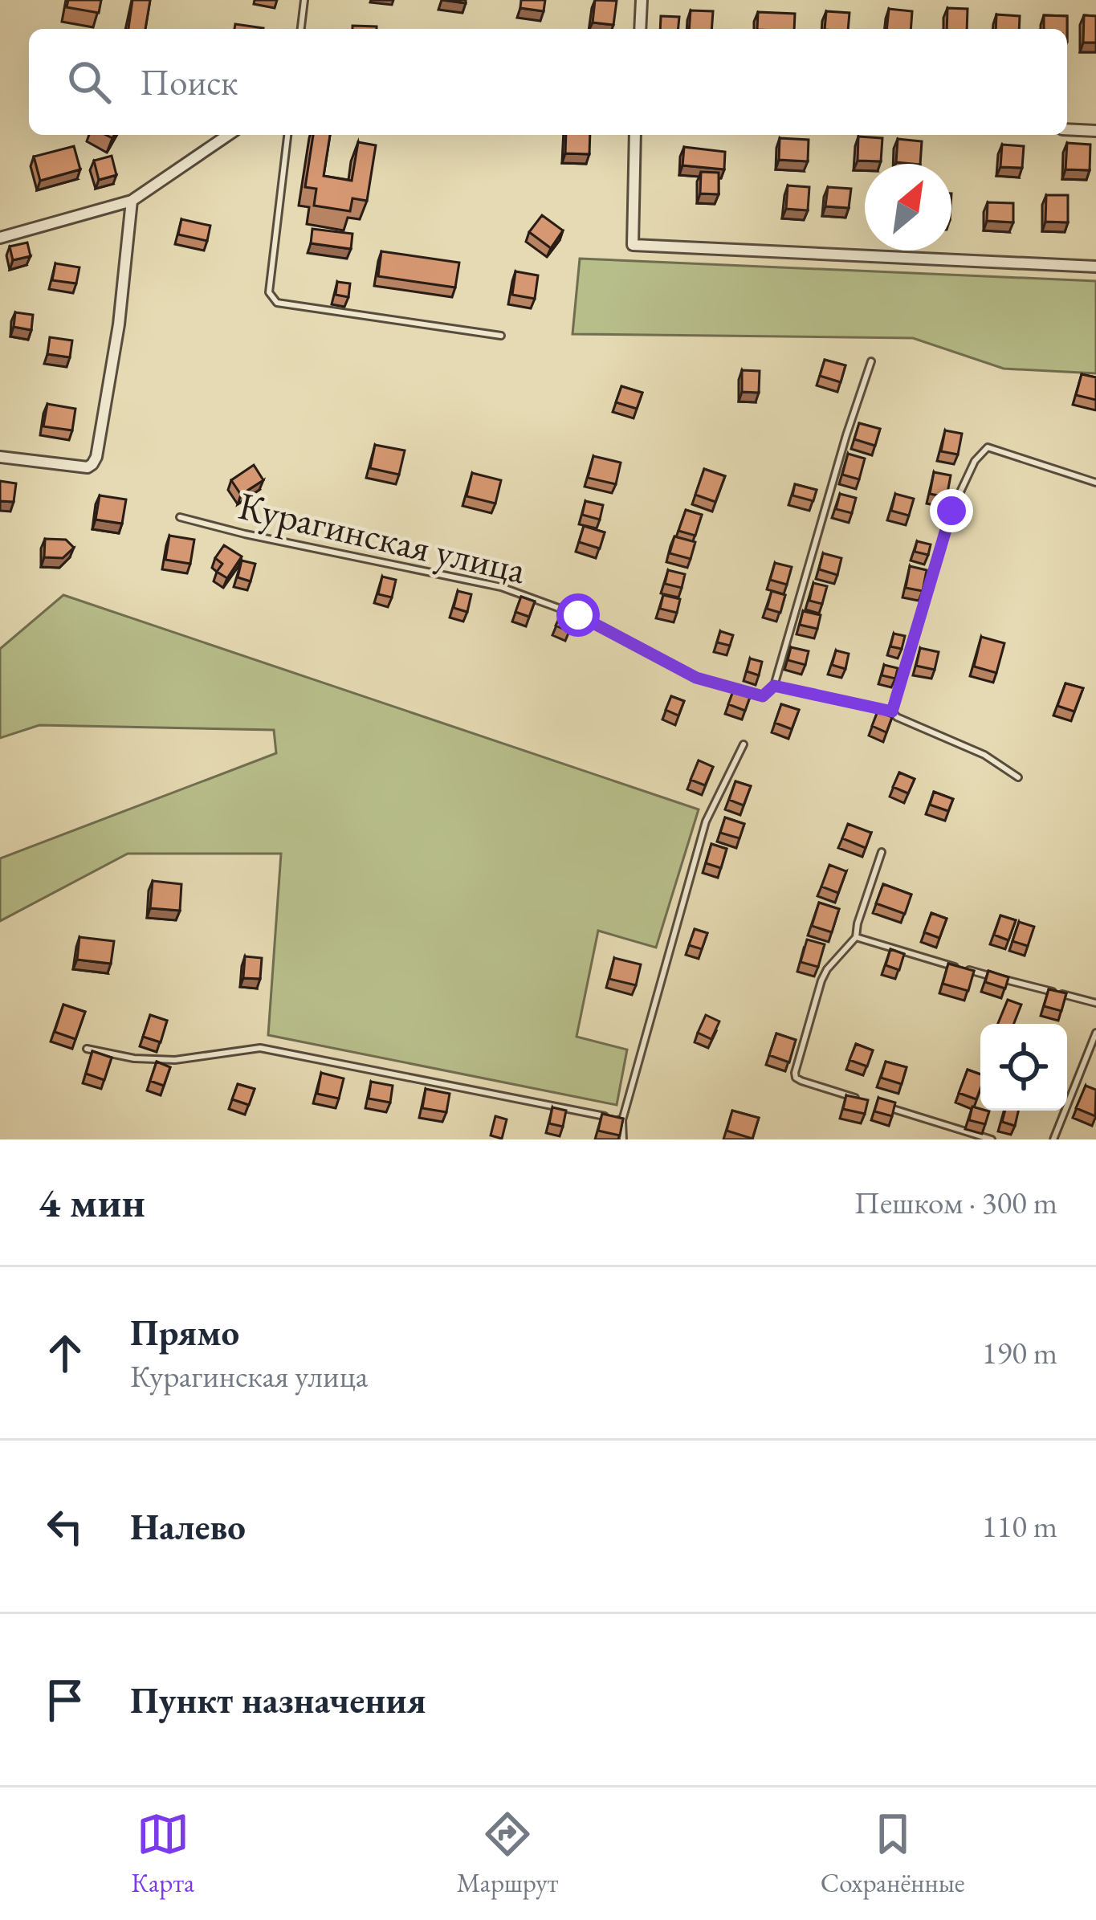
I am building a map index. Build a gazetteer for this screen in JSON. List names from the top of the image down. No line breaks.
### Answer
{"streets":{"lane":["Курагинская улица"]},"north":"top right","page":{"search":"Поиск","heading":["4 мин","Пешком · 300 m"],"list":[["Прямо","Курагинская улица","190 m"],["Налево","110 m"],"Пункт назначения"],"nav":["Карта","Маршрут","Сохранённые"]}}
